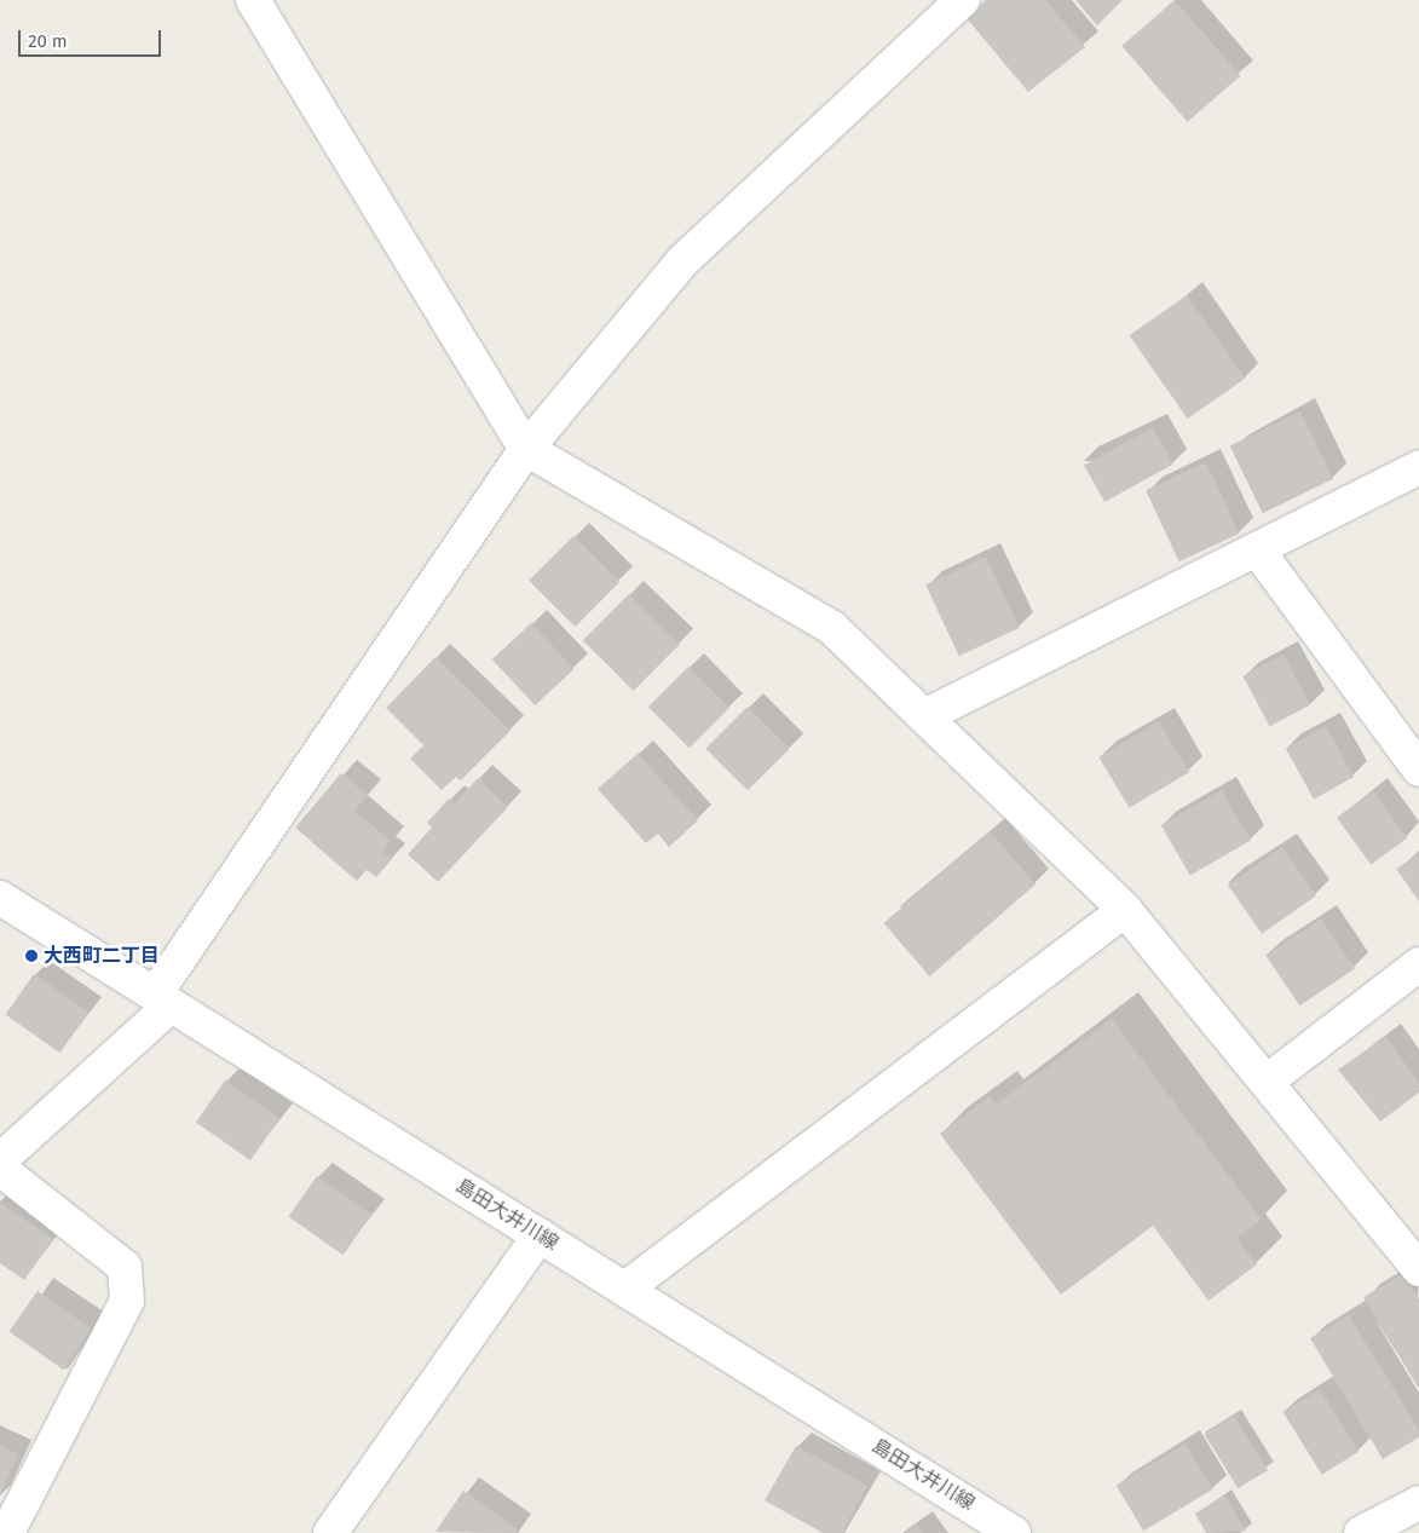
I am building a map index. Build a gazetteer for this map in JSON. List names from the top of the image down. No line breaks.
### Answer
{"streets":{"street":["島田大井川線"]},"places":["大西町二丁目"],"scale_bar":"20 m"}
